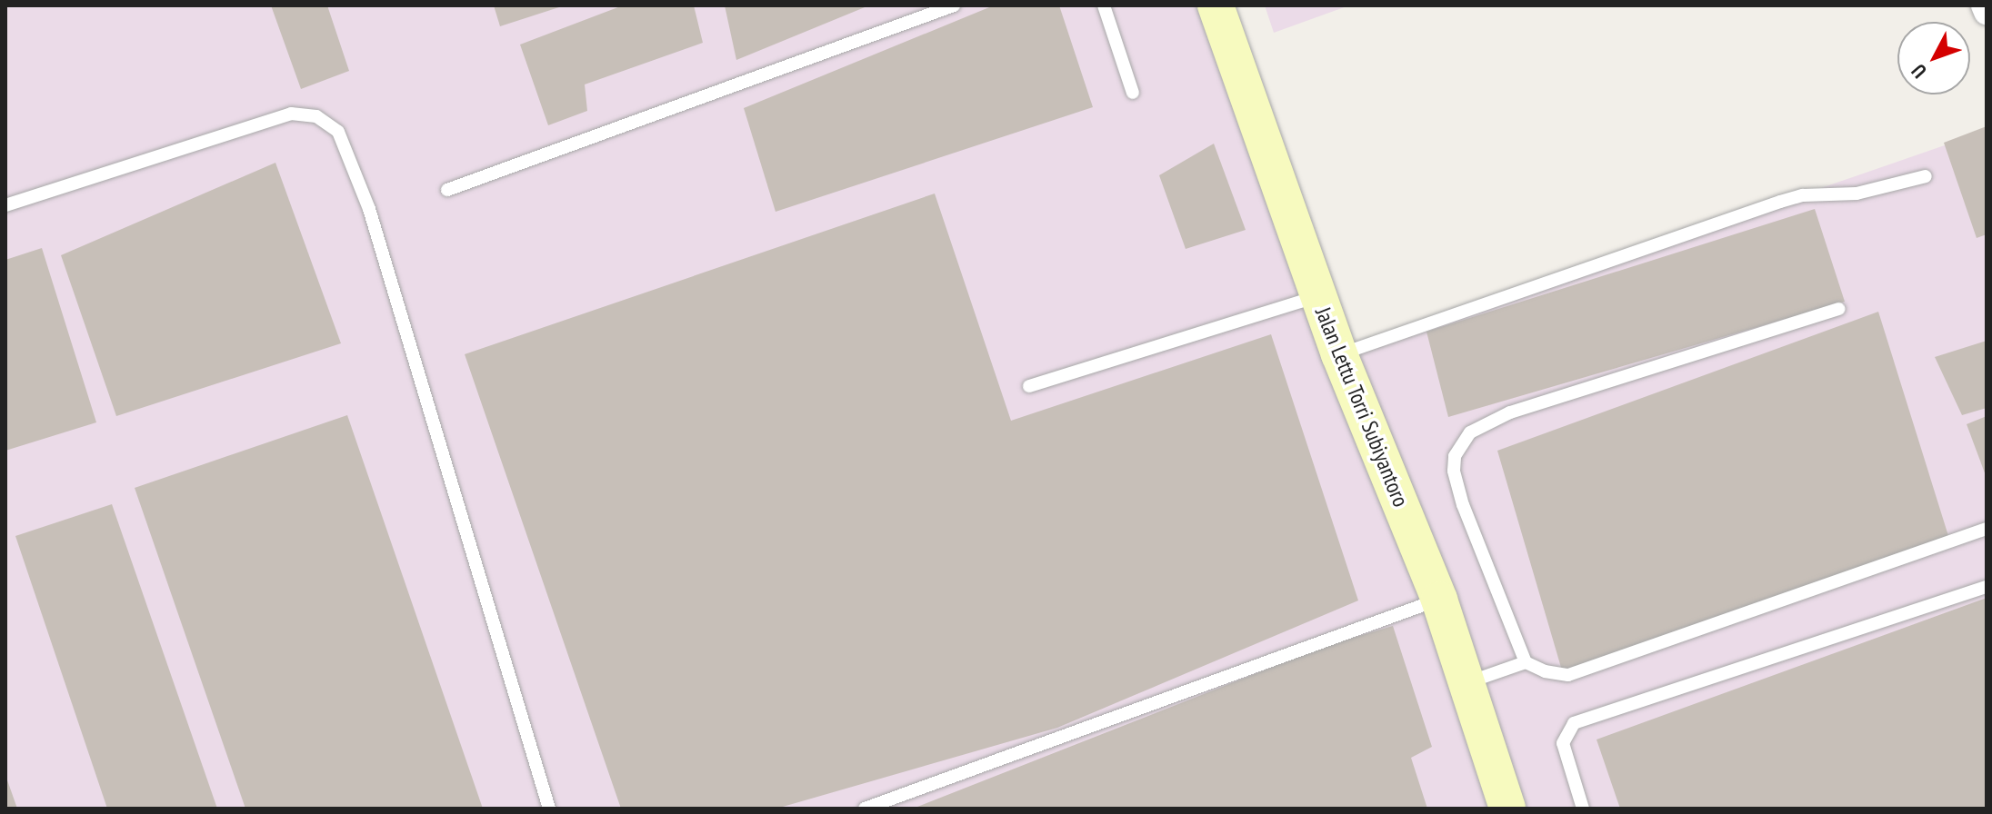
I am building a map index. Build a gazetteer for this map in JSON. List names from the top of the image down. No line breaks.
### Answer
{"streets":{"main road":["Jalan Lettu Torri Subiyantoro"]},"north":"bottom left"}
